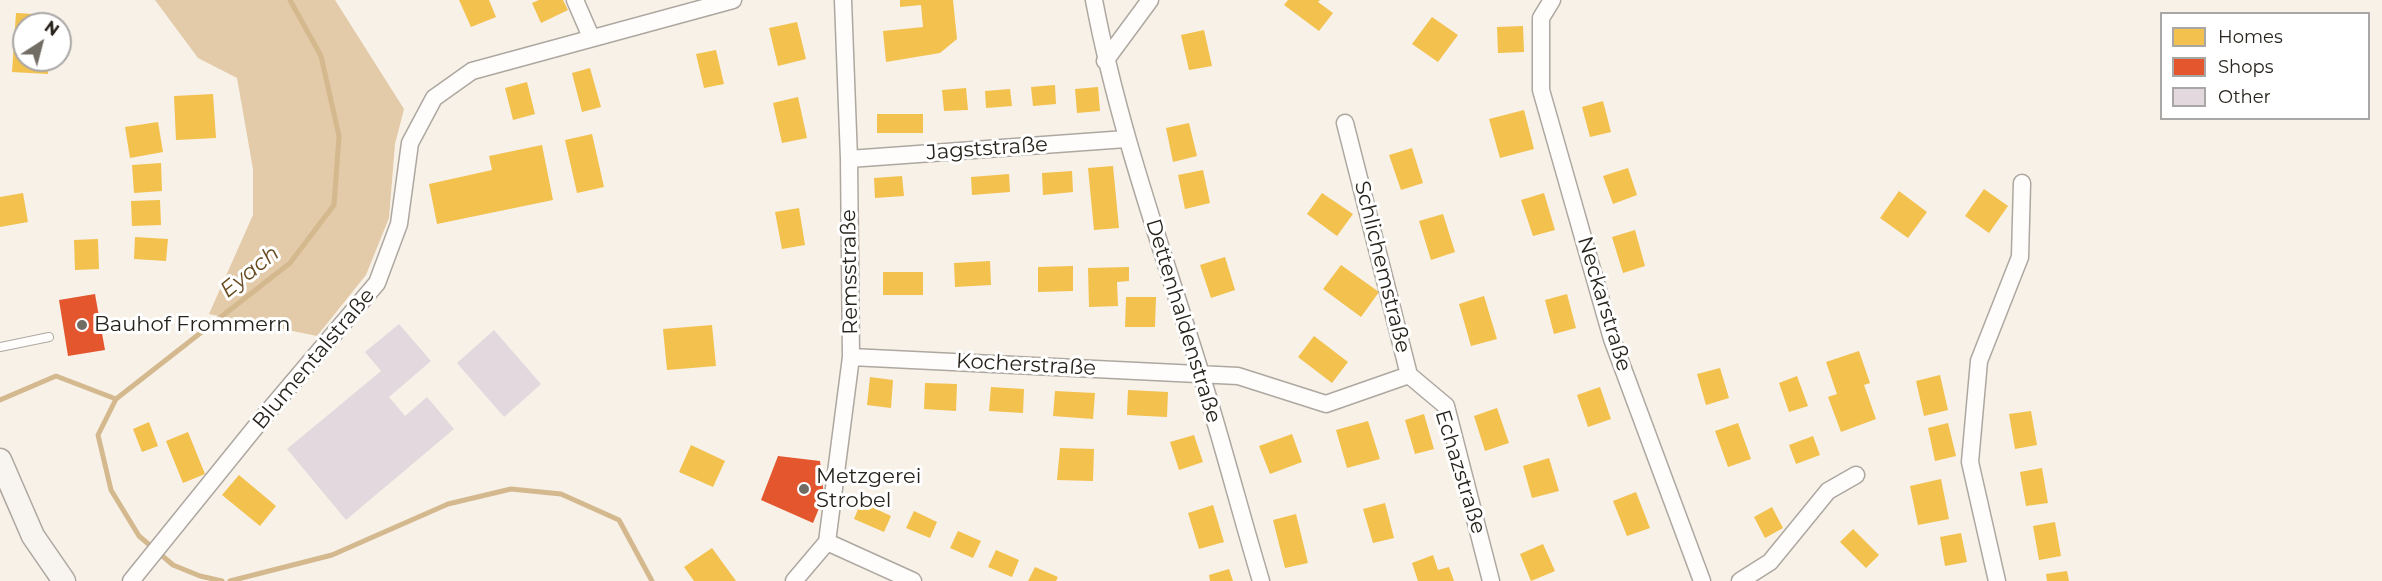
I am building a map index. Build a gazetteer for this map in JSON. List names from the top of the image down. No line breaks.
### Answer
{"streets":{"street":["Jagststraße","Schlichemstraße","Remsstraße","Neckarstraße","Dettenhaldenstraße","Blumentalstraße","Kocherstraße","Echazstraße"]},"crossings":[["Jagststraße","Remsstraße"],["Jagststraße","Dettenhaldenstraße"],["Schlichemstraße","Dettenhaldenstraße"],["Schlichemstraße","Kocherstraße"],["Schlichemstraße","Echazstraße"],["Remsstraße","Kocherstraße"],["Dettenhaldenstraße","Kocherstraße"]],"water":["Eyach"],"places":["Bauhof Frommern","Metzgerei Strobel"],"legend":["Homes","Shops","Other"],"north":"top right"}
